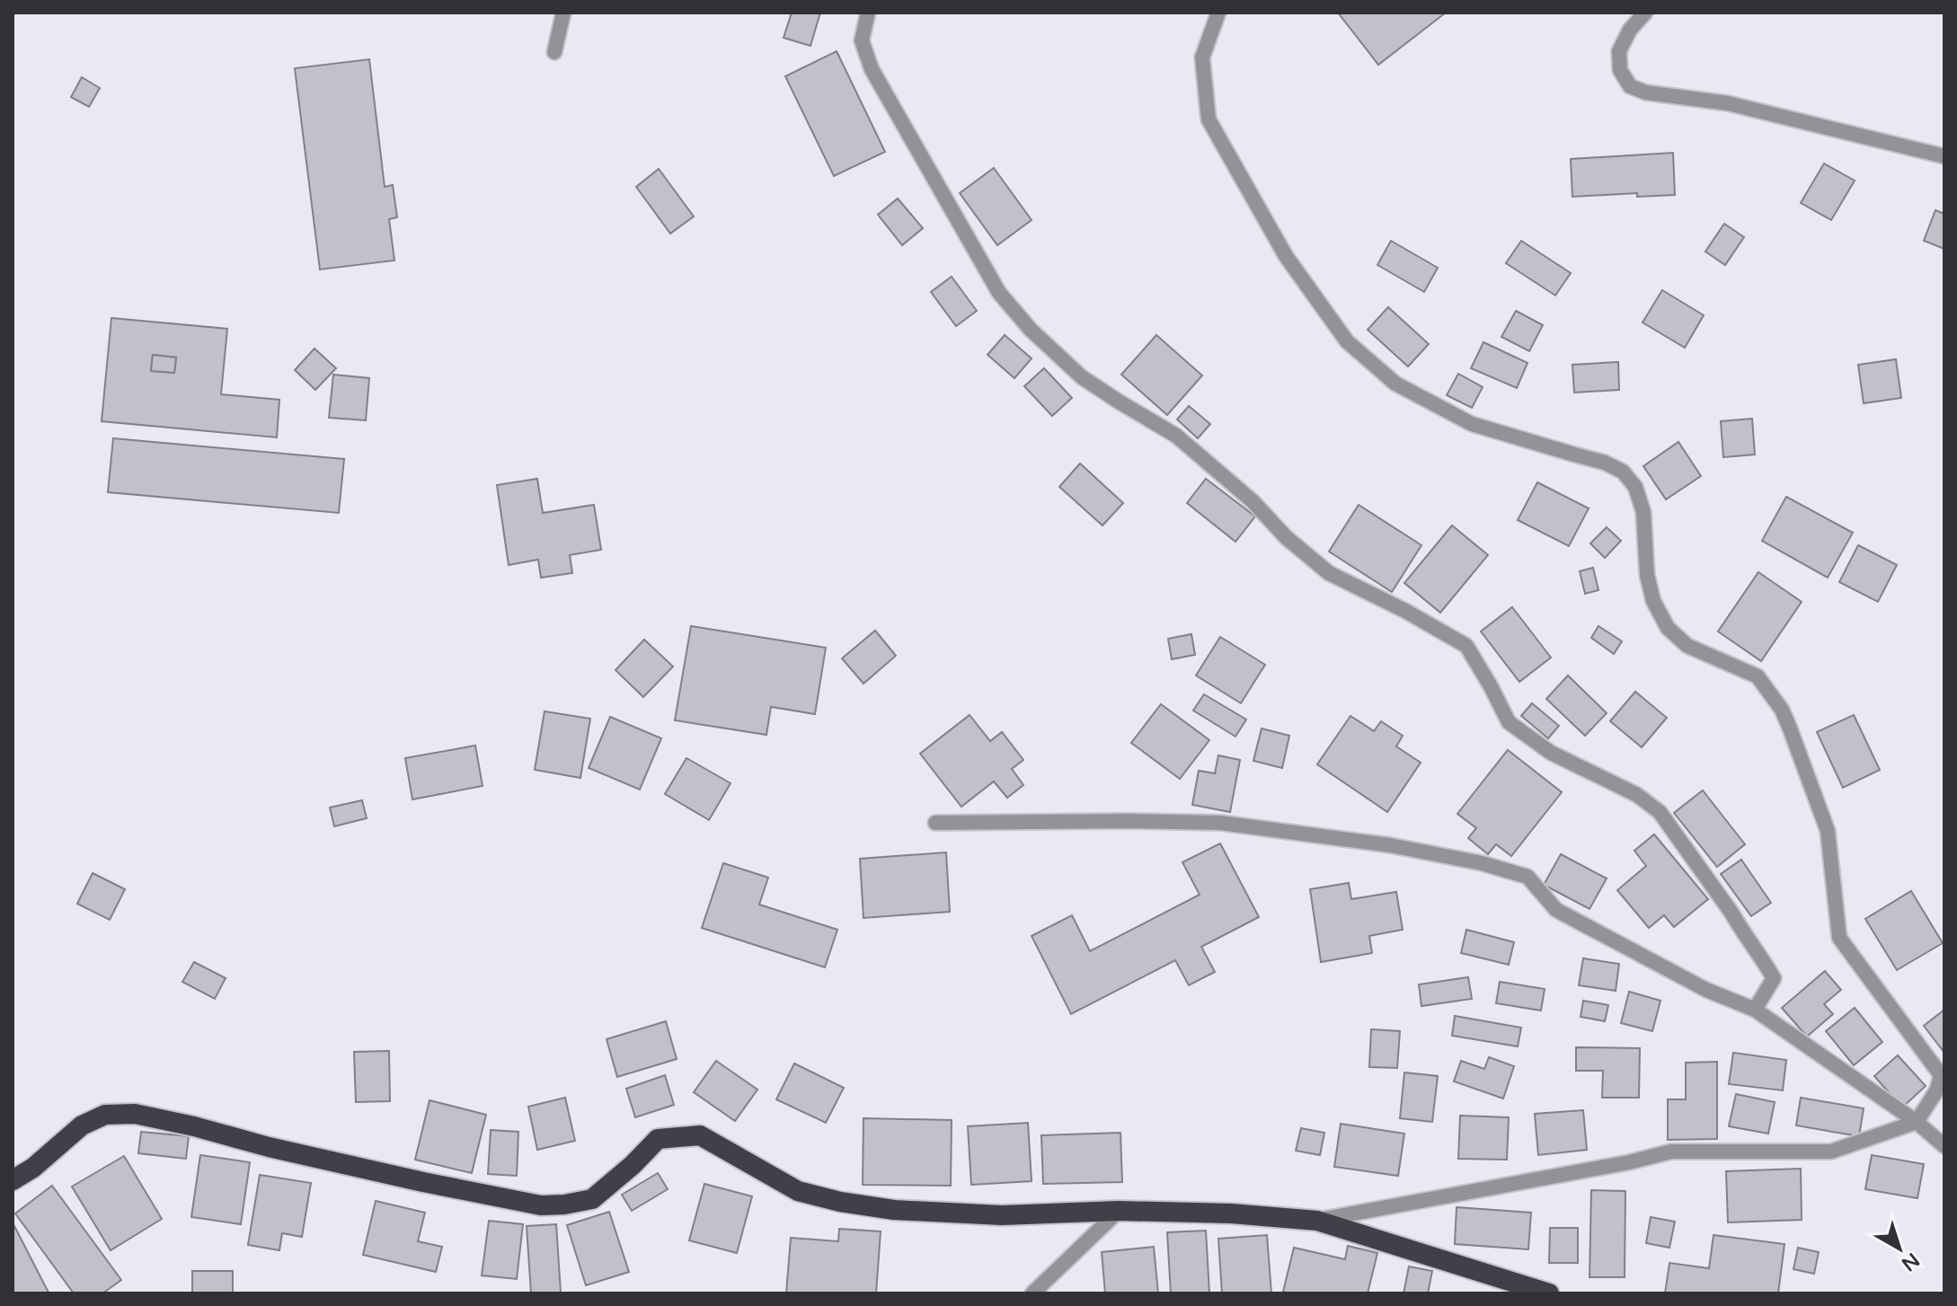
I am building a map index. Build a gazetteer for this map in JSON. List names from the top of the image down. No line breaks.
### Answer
{"north":"bottom right"}
